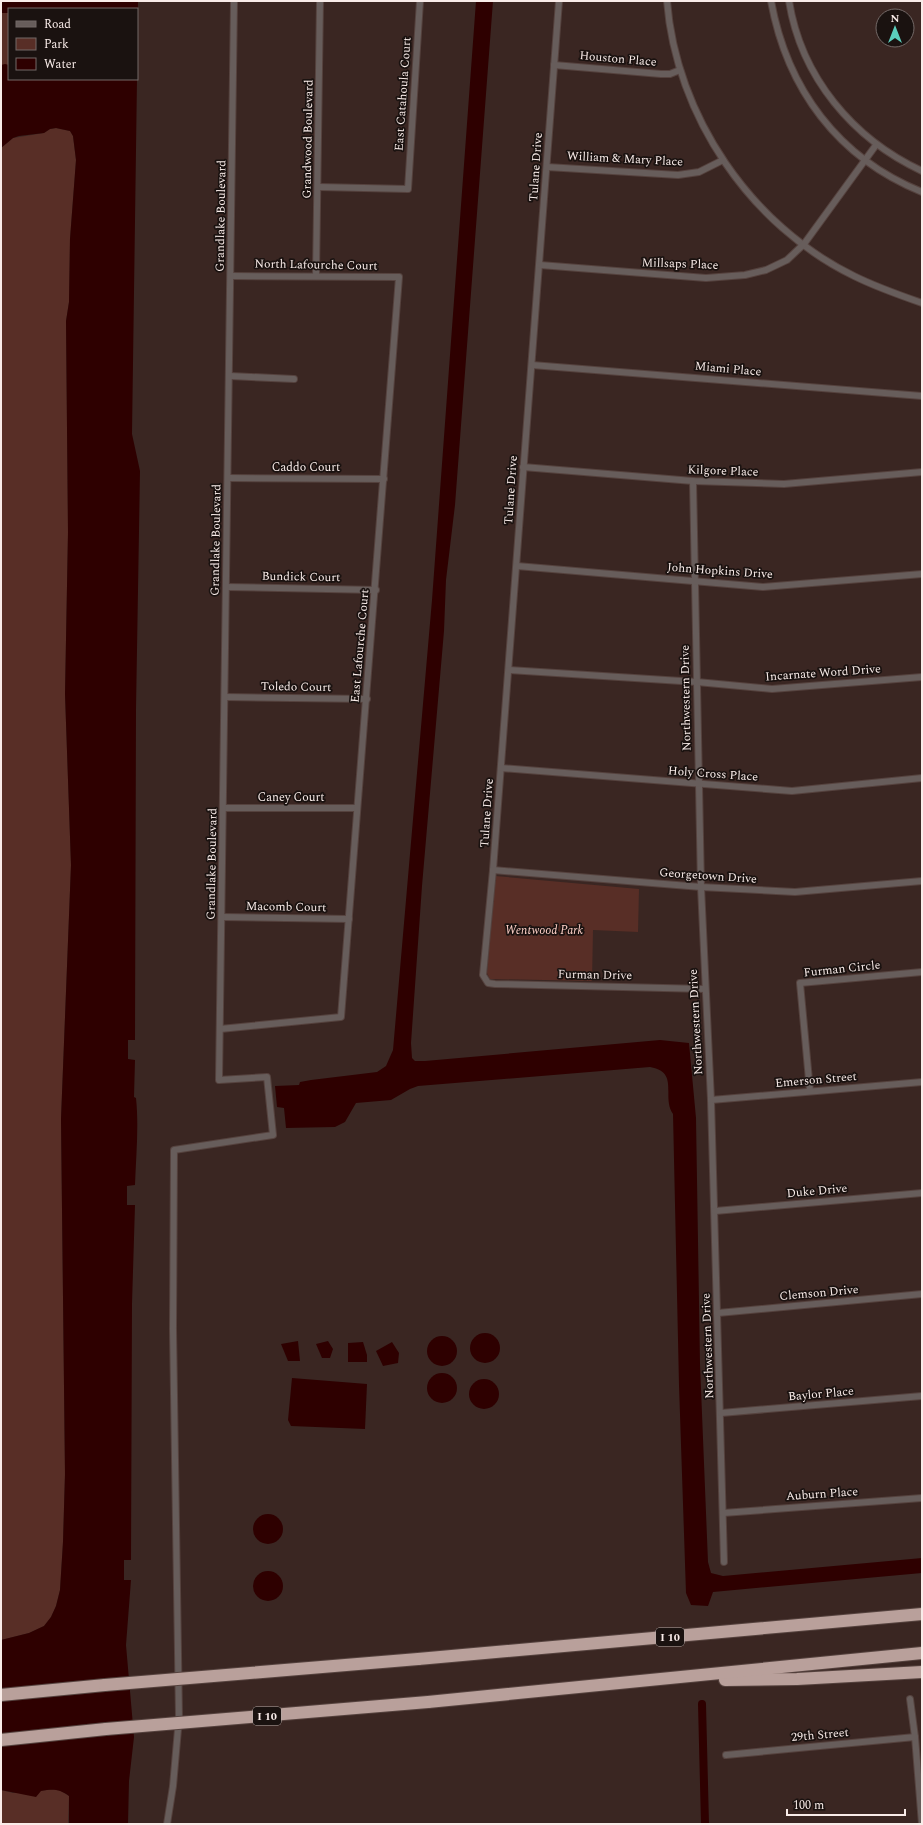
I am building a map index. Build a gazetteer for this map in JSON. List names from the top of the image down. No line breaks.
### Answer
{"streets":{"highway":["I 10"],"street":["Houston Place","East Catahoula Court","Grandwood Boulevard","William & Mary Place","Tulane Drive","Grandlake Boulevard","Millsaps Place","North Lafourche Court","Miami Place","Caddo Court","Kilgore Place","John Hopkins Drive","Bundick Court","East Lafourche Court","Incarnate Word Drive","Toledo Court","Northwestern Drive","Holy Cross Place","Caney Court","Georgetown Drive","Macomb Court","Furman Circle","Furman Drive","Emerson Street","Duke Drive","Clemson Drive","Baylor Place","Auburn Place","29th Street"]},"crossings":[["Houston Place","Tulane Drive"],["East Catahoula Court","Grandwood Boulevard"],["Grandwood Boulevard","North Lafourche Court"],["William & Mary Place","Tulane Drive"],["Tulane Drive","Millsaps Place"],["Tulane Drive","Miami Place"],["Tulane Drive","Kilgore Place"],["Tulane Drive","John Hopkins Drive"],["Tulane Drive","Incarnate Word Drive"],["Tulane Drive","Holy Cross Place"],["Tulane Drive","Georgetown Drive"],["Tulane Drive","Furman Drive"],["Grandlake Boulevard","North Lafourche Court"],["Grandlake Boulevard","Caddo Court"],["Grandlake Boulevard","Bundick Court"],["Grandlake Boulevard","East Lafourche Court"],["Grandlake Boulevard","Toledo Court"],["Grandlake Boulevard","Caney Court"],["Grandlake Boulevard","Macomb Court"],["North Lafourche Court","East Lafourche Court"],["Caddo Court","East Lafourche Court"],["Kilgore Place","Northwestern Drive"],["John Hopkins Drive","Northwestern Drive"],["Bundick Court","East Lafourche Court"],["East Lafourche Court","Toledo Court"],["East Lafourche Court","Caney Court"],["East Lafourche Court","Macomb Court"],["Incarnate Word Drive","Northwestern Drive"],["Northwestern Drive","Holy Cross Place"],["Northwestern Drive","Georgetown Drive"],["Northwestern Drive","Furman Drive"],["Northwestern Drive","Emerson Street"],["Northwestern Drive","Duke Drive"],["Northwestern Drive","Clemson Drive"],["Northwestern Drive","Baylor Place"],["Northwestern Drive","Auburn Place"],["Furman Circle","Emerson Street"]],"parks":["Wentwood Park"],"legend":["Road","Park","Water"],"scale_bar":"100 m","north":"top"}
